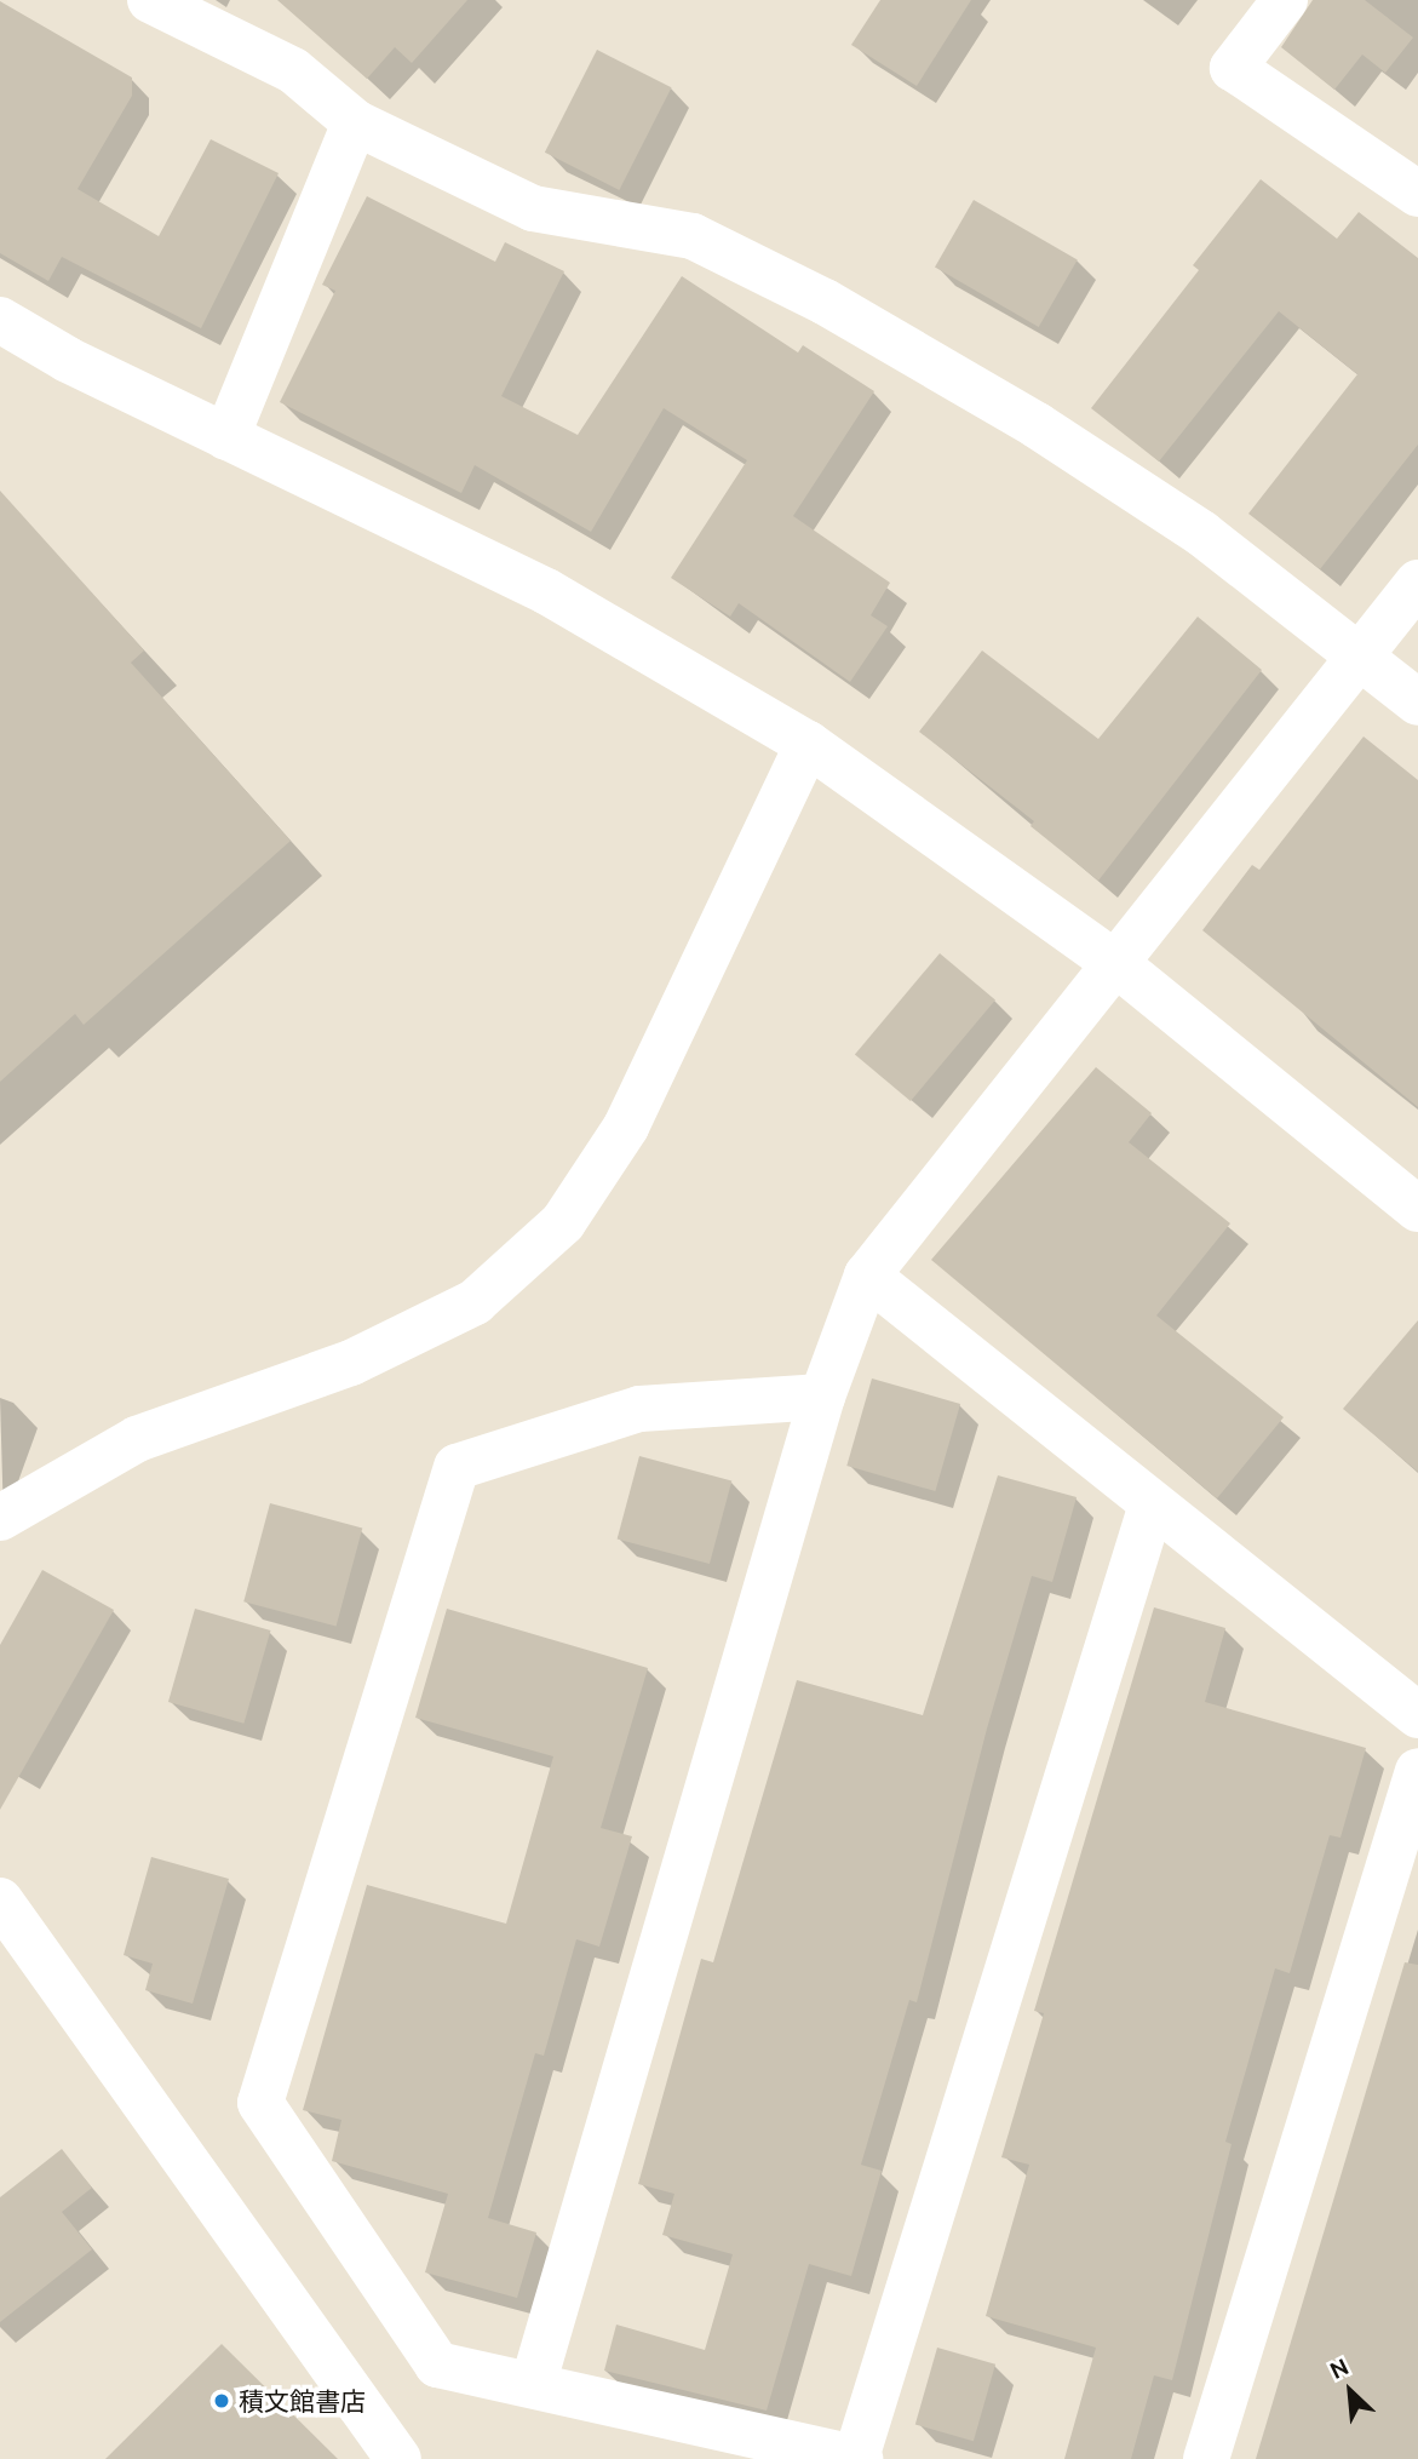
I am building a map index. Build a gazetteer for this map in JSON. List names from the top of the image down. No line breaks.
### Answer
{"places":["積文館書店"],"north":"top left"}
